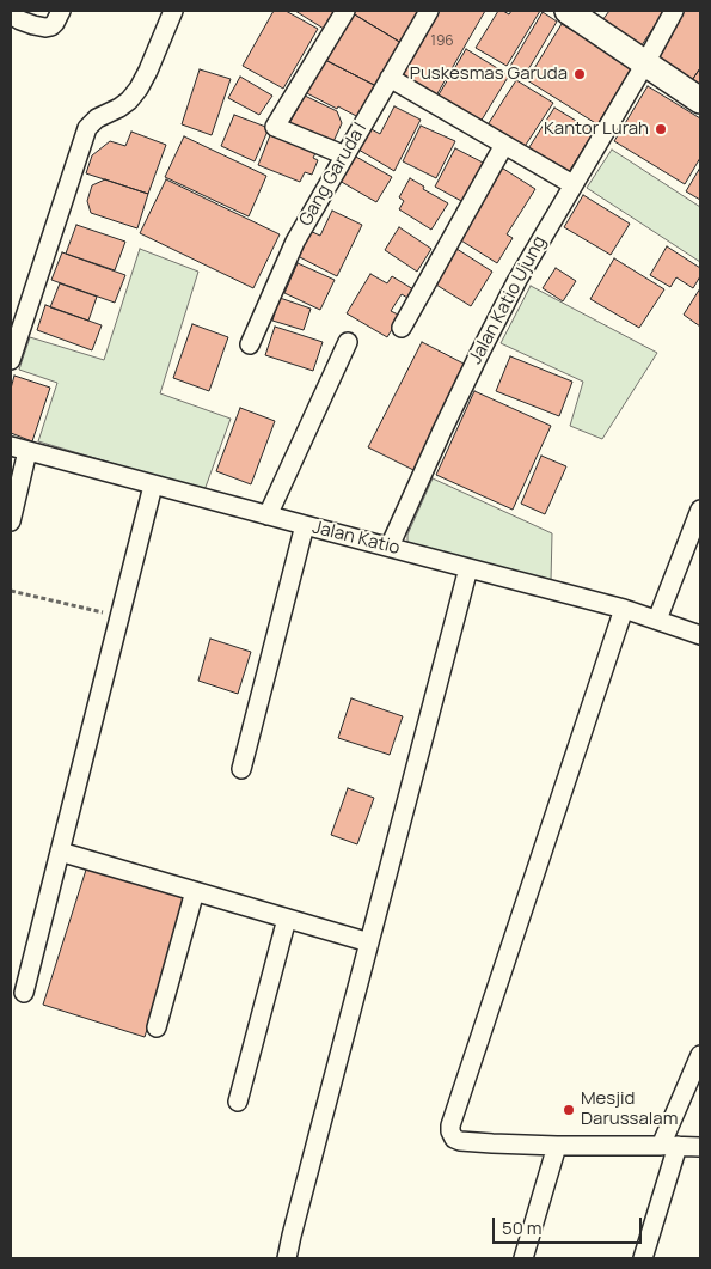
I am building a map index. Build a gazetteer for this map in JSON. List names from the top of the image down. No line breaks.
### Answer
{"streets":{"street":["Gang Garuda I","Jalan Katio Ujung","Jalan Katio"]},"crossings":[["Jalan Katio Ujung","Jalan Katio"]],"places":["Puskesmas Garuda","Kantor Lurah","Mesjid Darussalam"],"house_numbers":["196"],"scale_bar":"50 m"}
